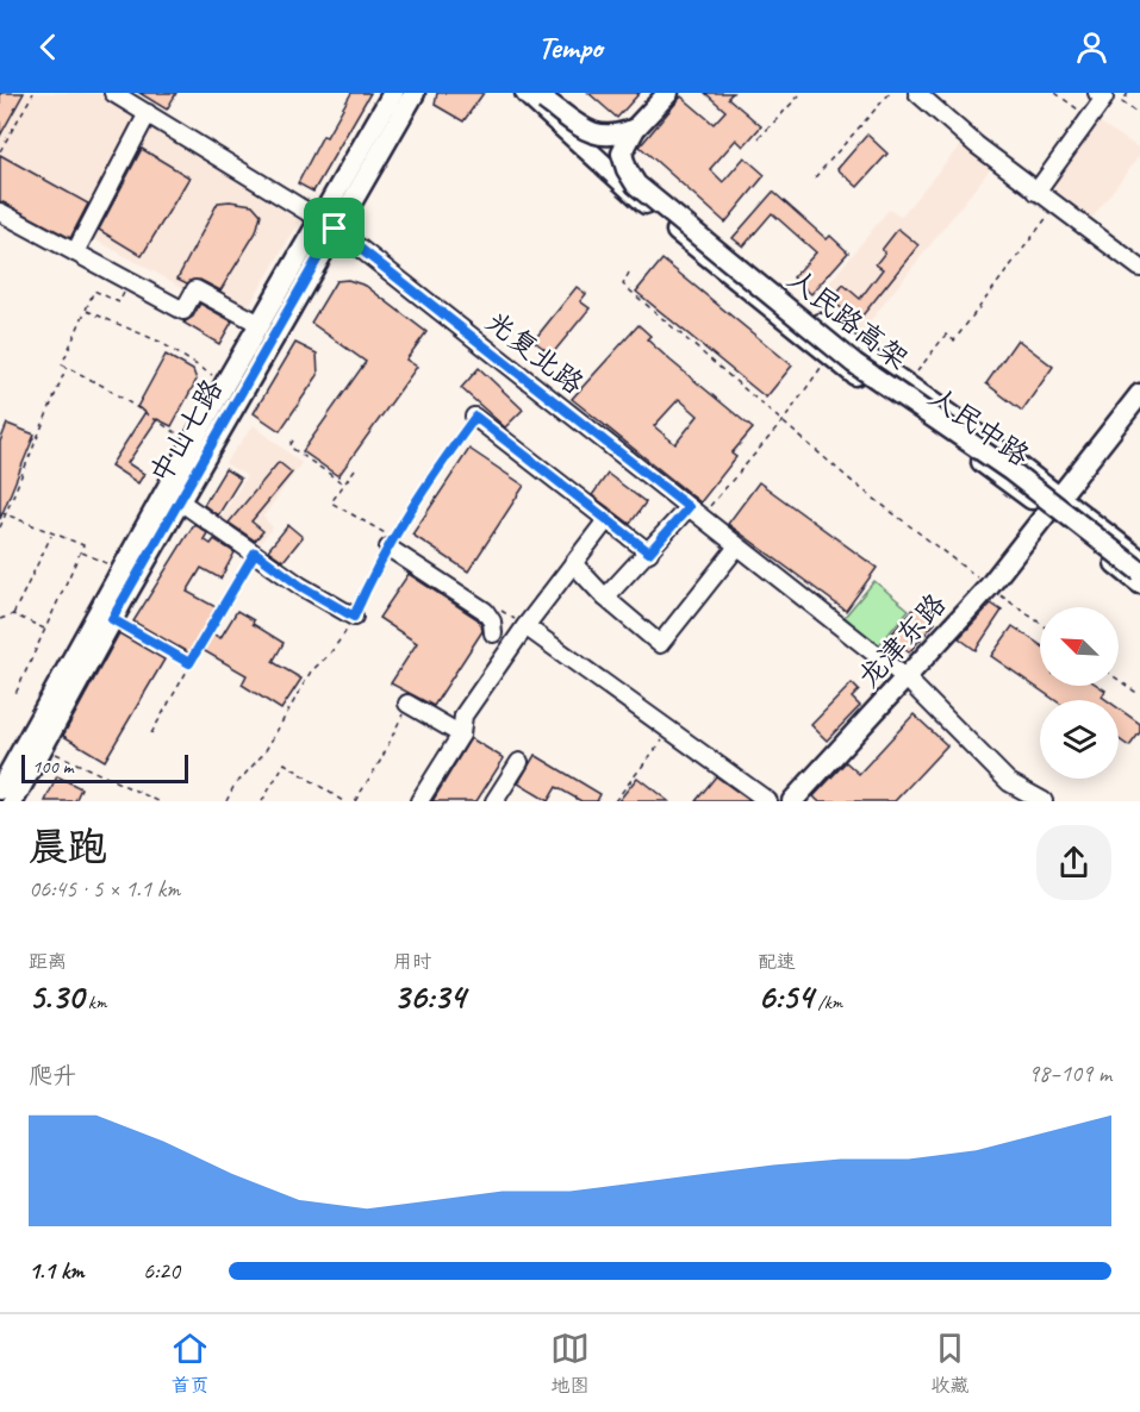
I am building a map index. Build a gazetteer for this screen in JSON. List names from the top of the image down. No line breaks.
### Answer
{"streets":{"main road":["人民路高架","人民中路","中山七路","龙津东路"],"street":["光复北路"]},"crossings":[["人民路高架","人民中路"],["光复北路","中山七路"],["光复北路","龙津东路"],["人民中路","龙津东路"]],"scale_bar":"100 m","north":"top left","page":{"header":"Tempo","scale":"100 m","heading":["晨跑","06:45 · 5 × 1.1 km"],"stats":[["距离","5.30 km"],["用时","36:34"],["配速","6:54 /km"]],"chart":["爬升","98–109 m"],"list":[{"name":"1.1 km","note":"6:20"}],"tabs":["首页","地图","收藏"]}}
